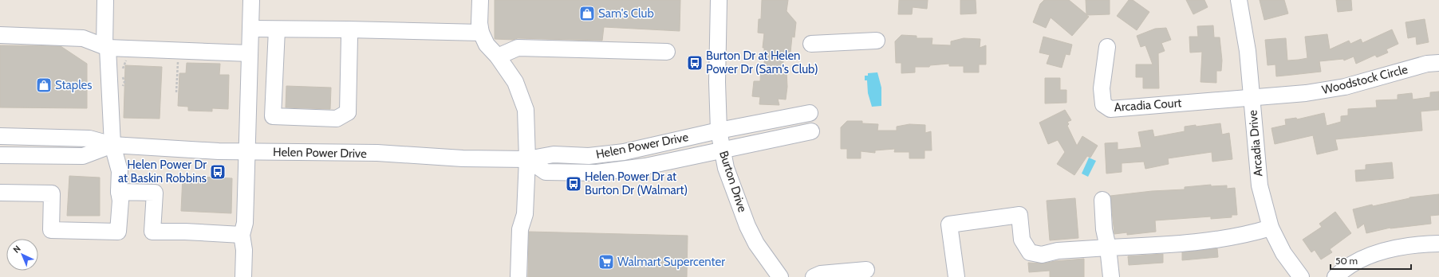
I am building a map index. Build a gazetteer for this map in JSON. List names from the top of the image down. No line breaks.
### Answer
{"streets":{"street":["Woodstock Circle","Arcadia Court","Arcadia Drive","Helen Power Drive","Burton Drive"]},"crossings":[["Woodstock Circle","Arcadia Court"],["Woodstock Circle","Arcadia Drive"],["Arcadia Court","Arcadia Drive"],["Helen Power Drive","Burton Drive"]],"places":{"shop":["Sam's Club","Staples"],"bus stop":["Burton Dr at Helen Power Dr (Sam's Club)","Helen Power Dr at Baskin Robbins","Helen Power Dr at Burton Dr (Walmart)"],"supermarket":["Walmart Supercenter"]},"scale_bar":"50 m","north":"top left"}
